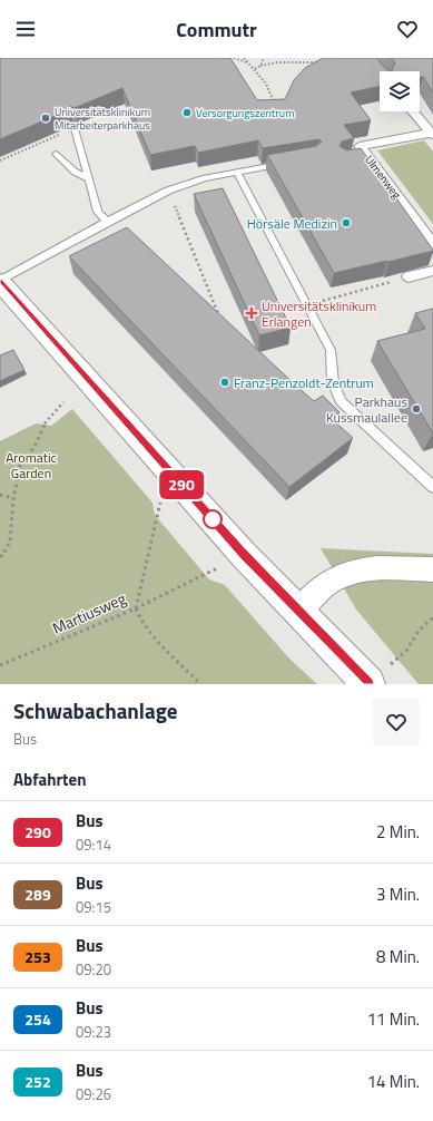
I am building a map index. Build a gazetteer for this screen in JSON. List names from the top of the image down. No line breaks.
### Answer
{"streets":{"street":["Ulmenweg"],"path":["Martiusweg"]},"parks":["Aromatic Garden"],"places":{"other":["Versorgungszentrum","Universitätsklinikum Mitarbeiterparkhaus","Hörsäle Medizin","Franz-Penzoldt-Zentrum","Parkhaus Kussmaulallee"],"health":["Universitätsklinikum Erlangen"]},"lines":["bus line 290"],"page":{"header":"Commutr","on_map":"290","heading":[["Schwabachanlage","Bus"],"Abfahrten"],"list":[{"mark":"290","name":"Bus","note":"09:14","value":"2 Min."},{"mark":"289","name":"Bus","note":"09:15","value":"3 Min."},{"mark":"253","name":"Bus","note":"09:20","value":"8 Min."},{"mark":"254","name":"Bus","note":"09:23","value":"11 Min."},{"mark":"252","name":"Bus","note":"09:26","value":"14 Min."}]}}
